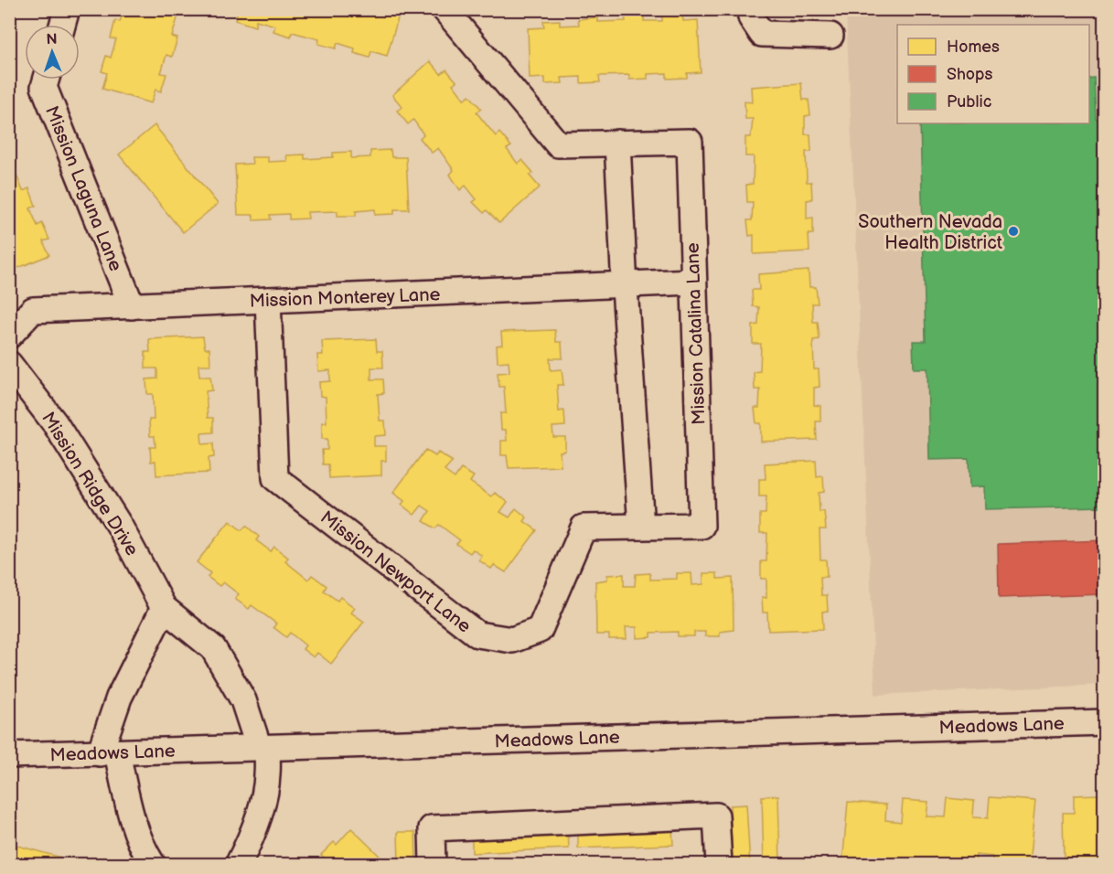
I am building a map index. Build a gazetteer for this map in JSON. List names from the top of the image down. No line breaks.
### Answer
{"streets":{"street":["Mission Laguna Lane","Mission Monterey Lane","Mission Catalina Lane","Mission Ridge Drive","Mission Newport Lane","Meadows Lane"]},"crossings":[["Mission Laguna Lane","Mission Monterey Lane"],["Mission Monterey Lane","Mission Catalina Lane"],["Mission Monterey Lane","Mission Newport Lane"],["Mission Catalina Lane","Mission Newport Lane"],["Mission Ridge Drive","Meadows Lane"]],"places":["Southern Nevada Health District"],"legend":["Homes","Shops","Public"],"north":"top"}
